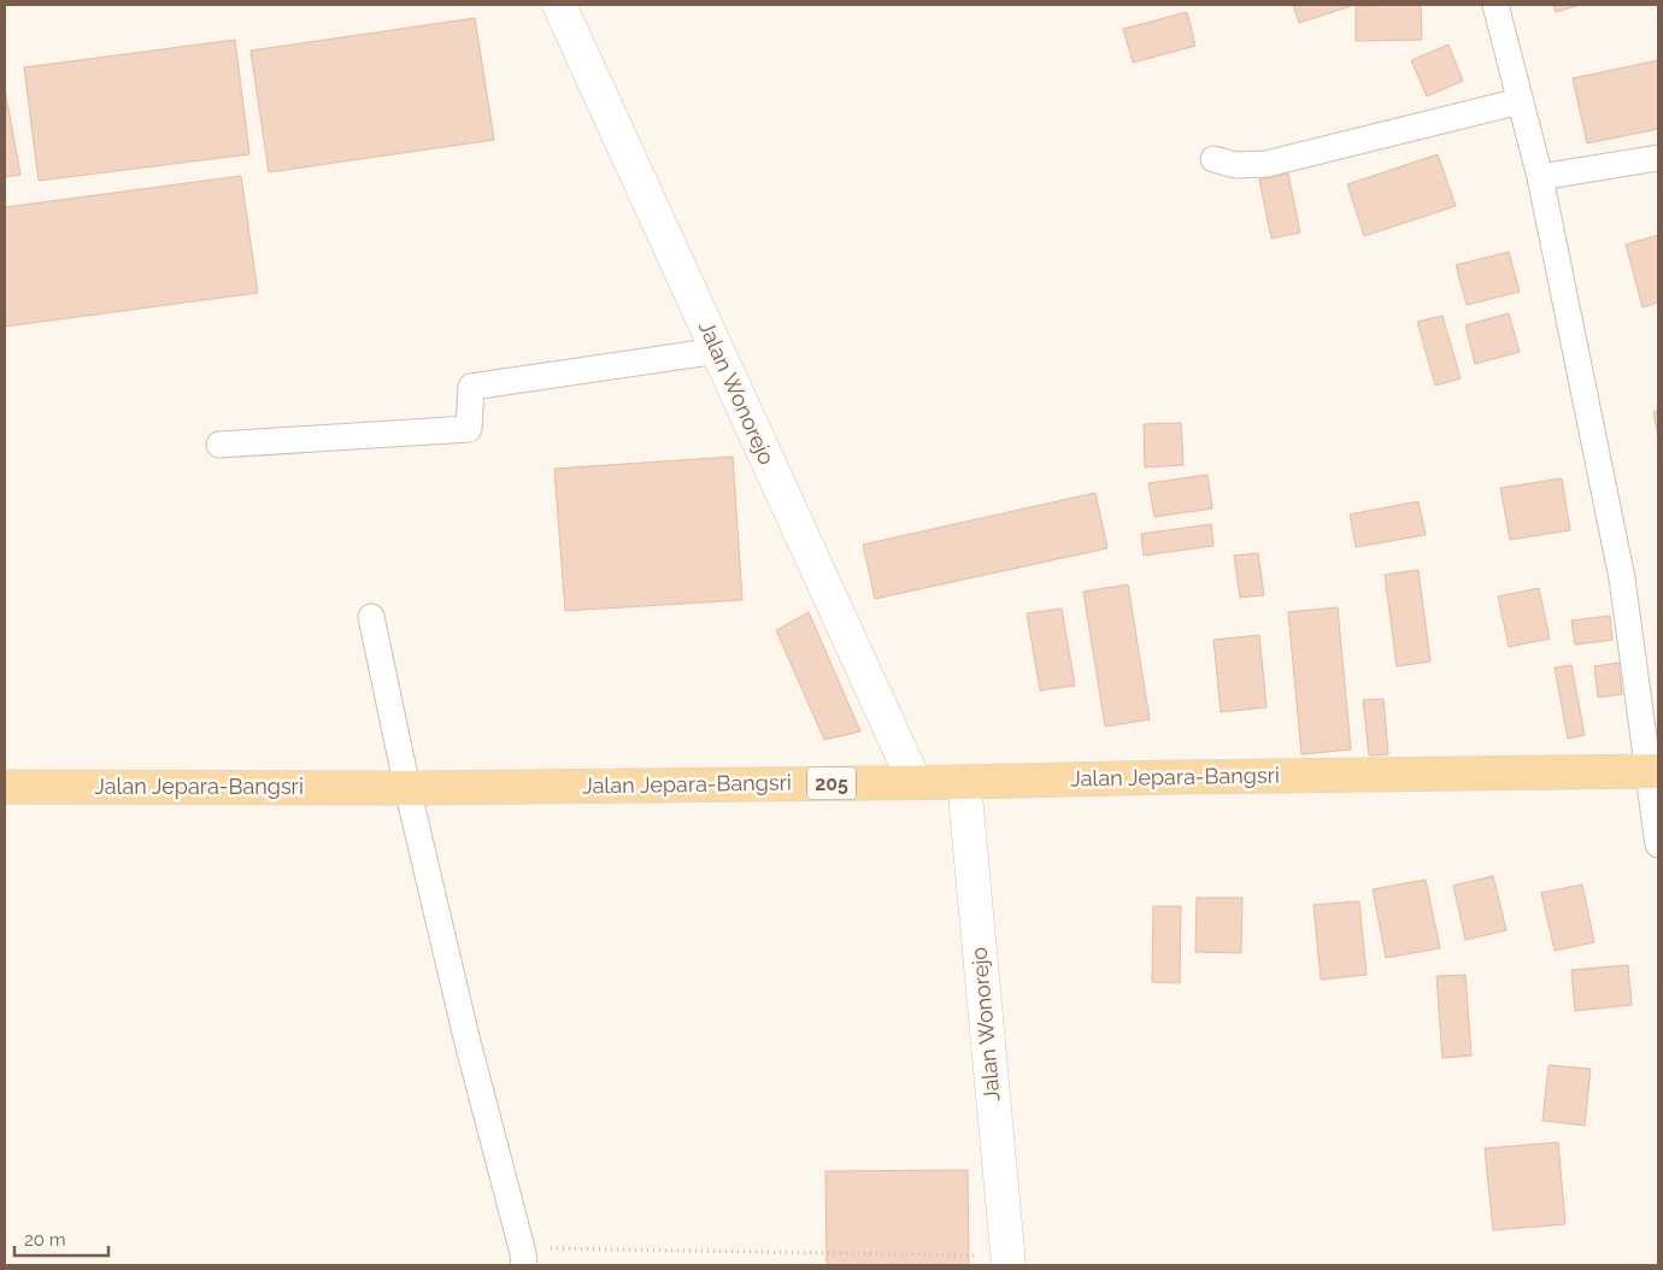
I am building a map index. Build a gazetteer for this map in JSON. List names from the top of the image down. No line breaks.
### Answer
{"streets":{"main road":["Jalan Jepara-Bangsri","205"],"street":["Jalan Wonorejo"]},"crossings":[["Jalan Wonorejo","Jalan Jepara-Bangsri"]],"scale_bar":"20 m"}
